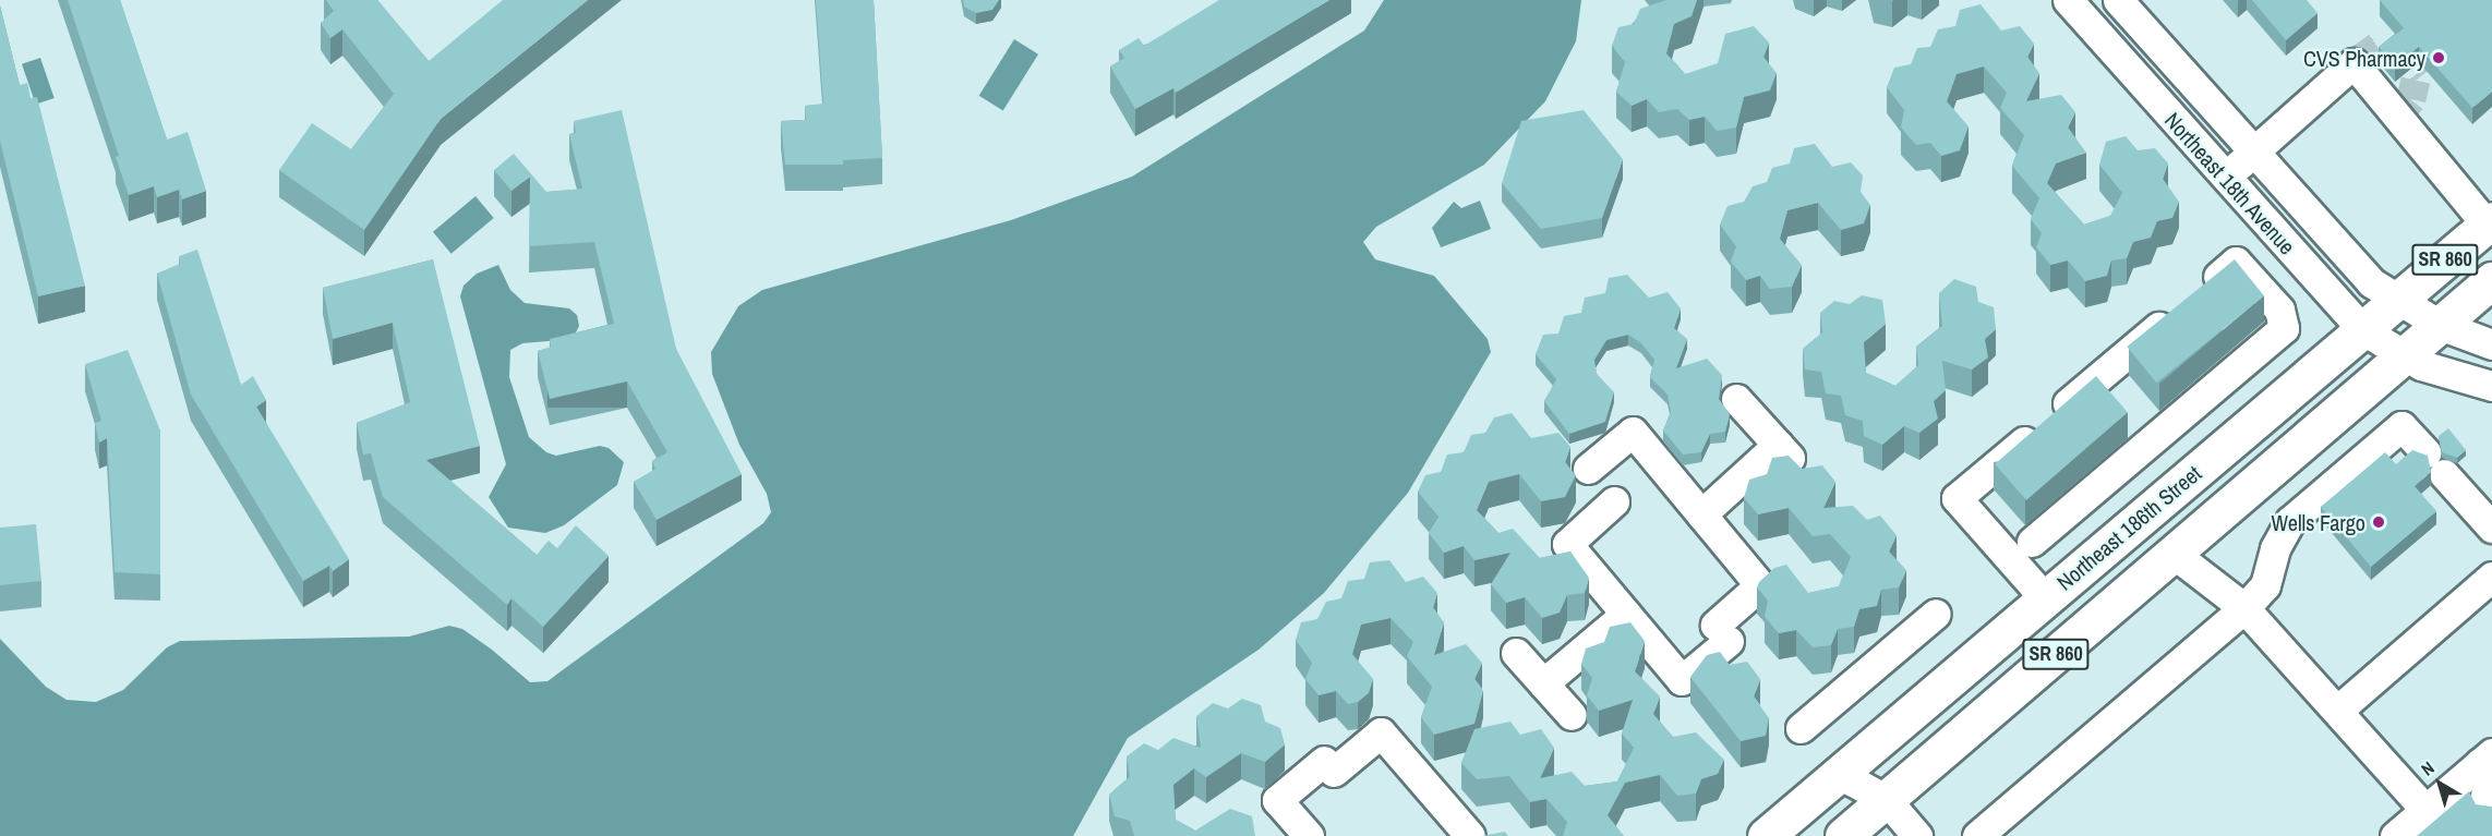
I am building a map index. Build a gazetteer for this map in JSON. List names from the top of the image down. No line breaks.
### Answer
{"streets":{"main road":["SR 860","Northeast 186th Street"],"street":["Northeast 18th Avenue"]},"crossings":[["Northeast 18th Avenue","SR 860"],["Northeast 18th Avenue","Northeast 186th Street"]],"places":["CVS Pharmacy","Wells Fargo"],"north":"top left"}
